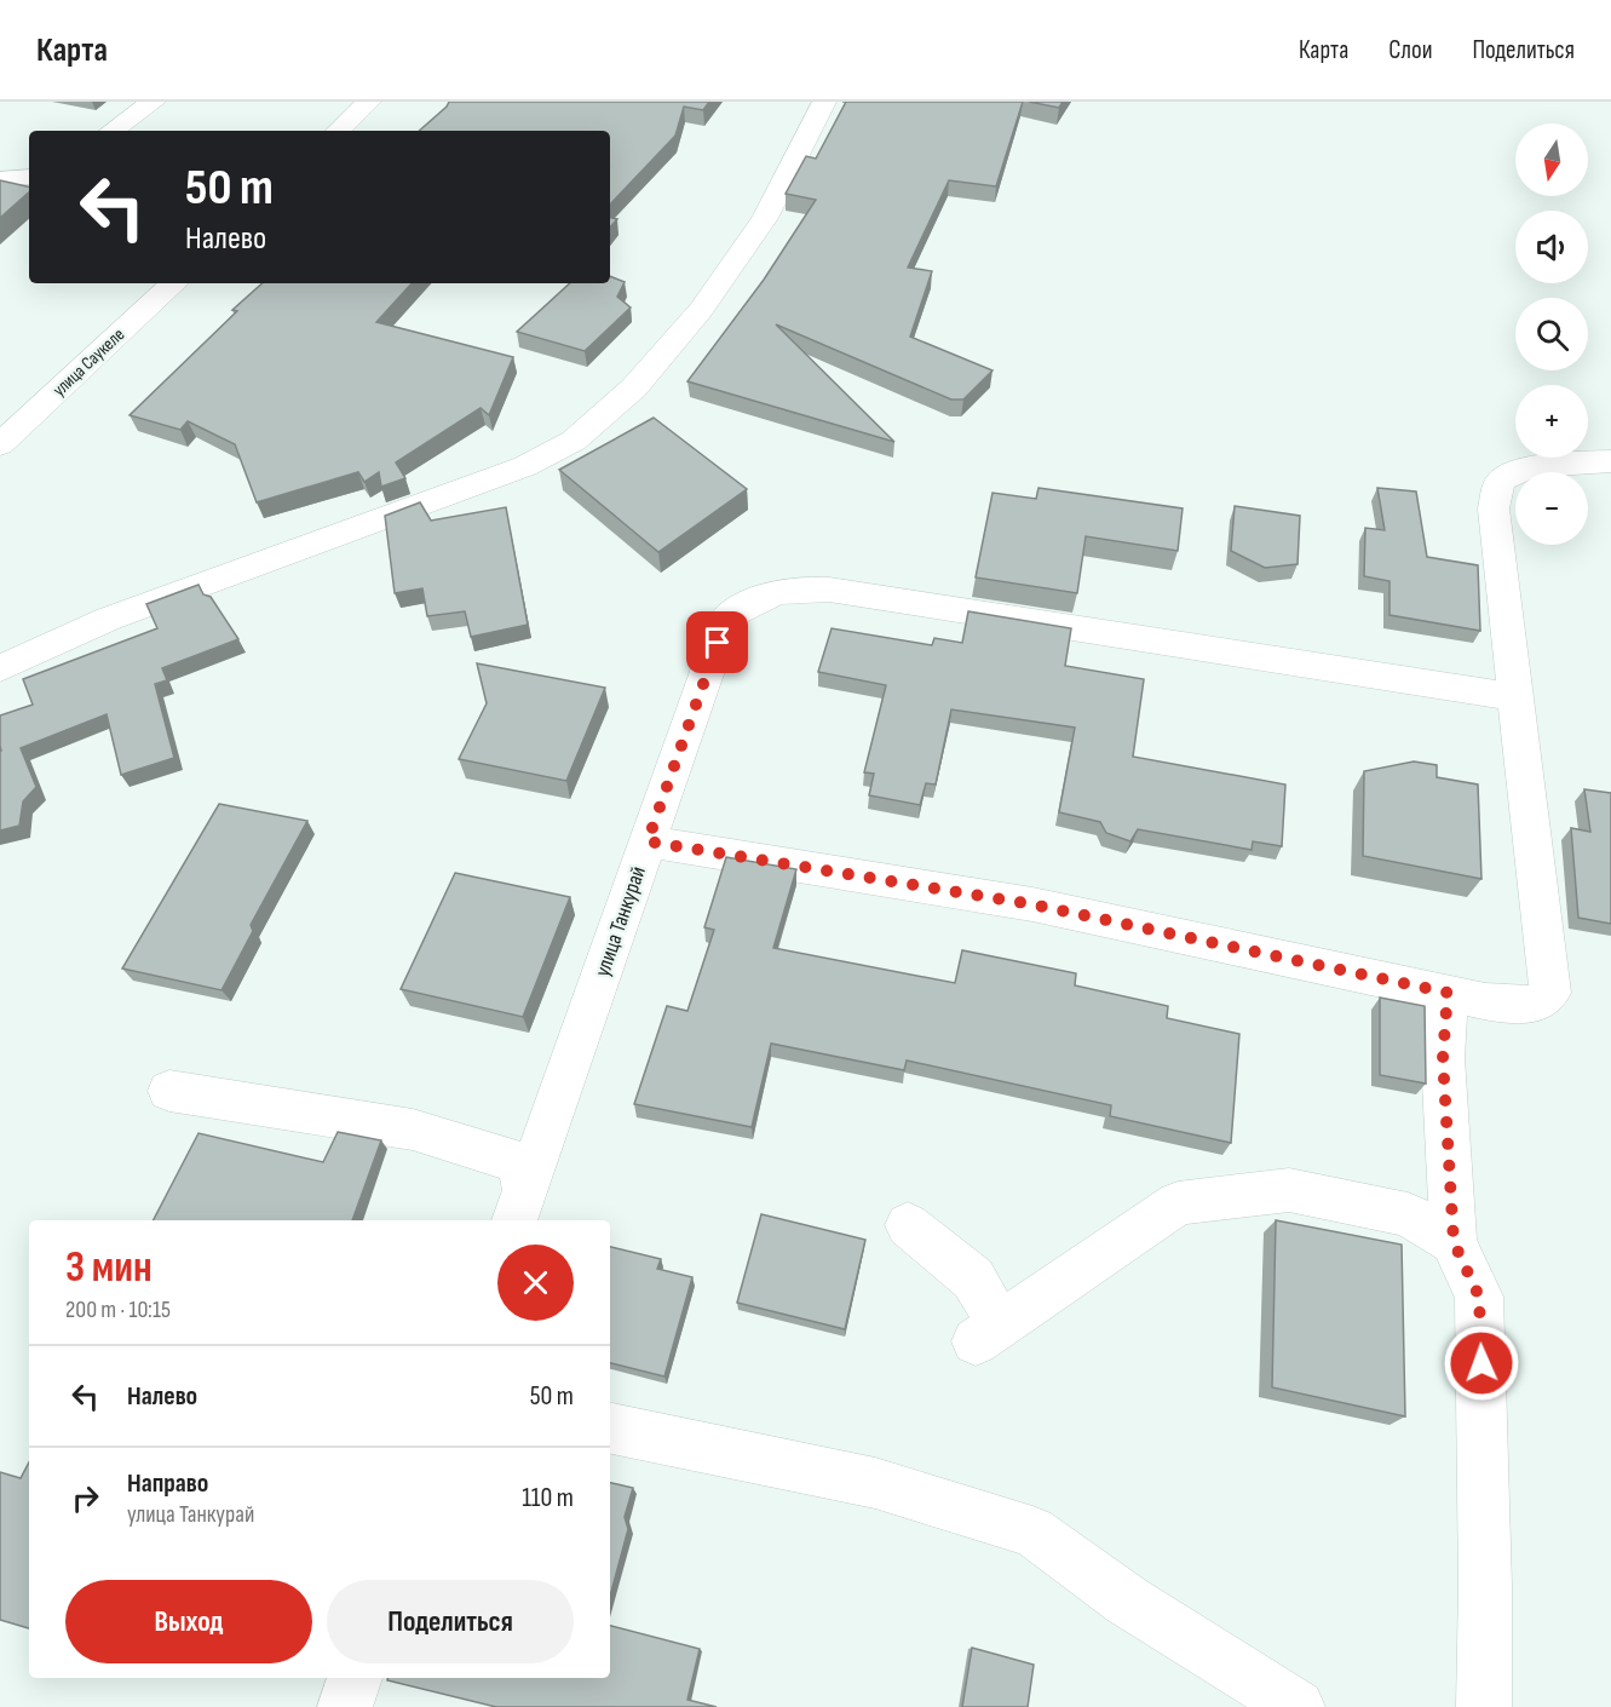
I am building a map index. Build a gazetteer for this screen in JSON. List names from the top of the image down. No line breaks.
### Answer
{"streets":{"street":["улица Саукеле","улица Танкурай"]},"north":"bottom","page":{"header":"Карта","nav":["Карта","Слои","Поделиться"],"map_buttons":["+","−"],"turn":["50 m","Налево"],"heading":["3 мин","200 m · 10:15"],"list":[{"name":"Налево","value":"50 m"},{"name":"Направо","note":"улица Танкурай","value":"110 m"}],"buttons":["Выход","Поделиться"]}}
